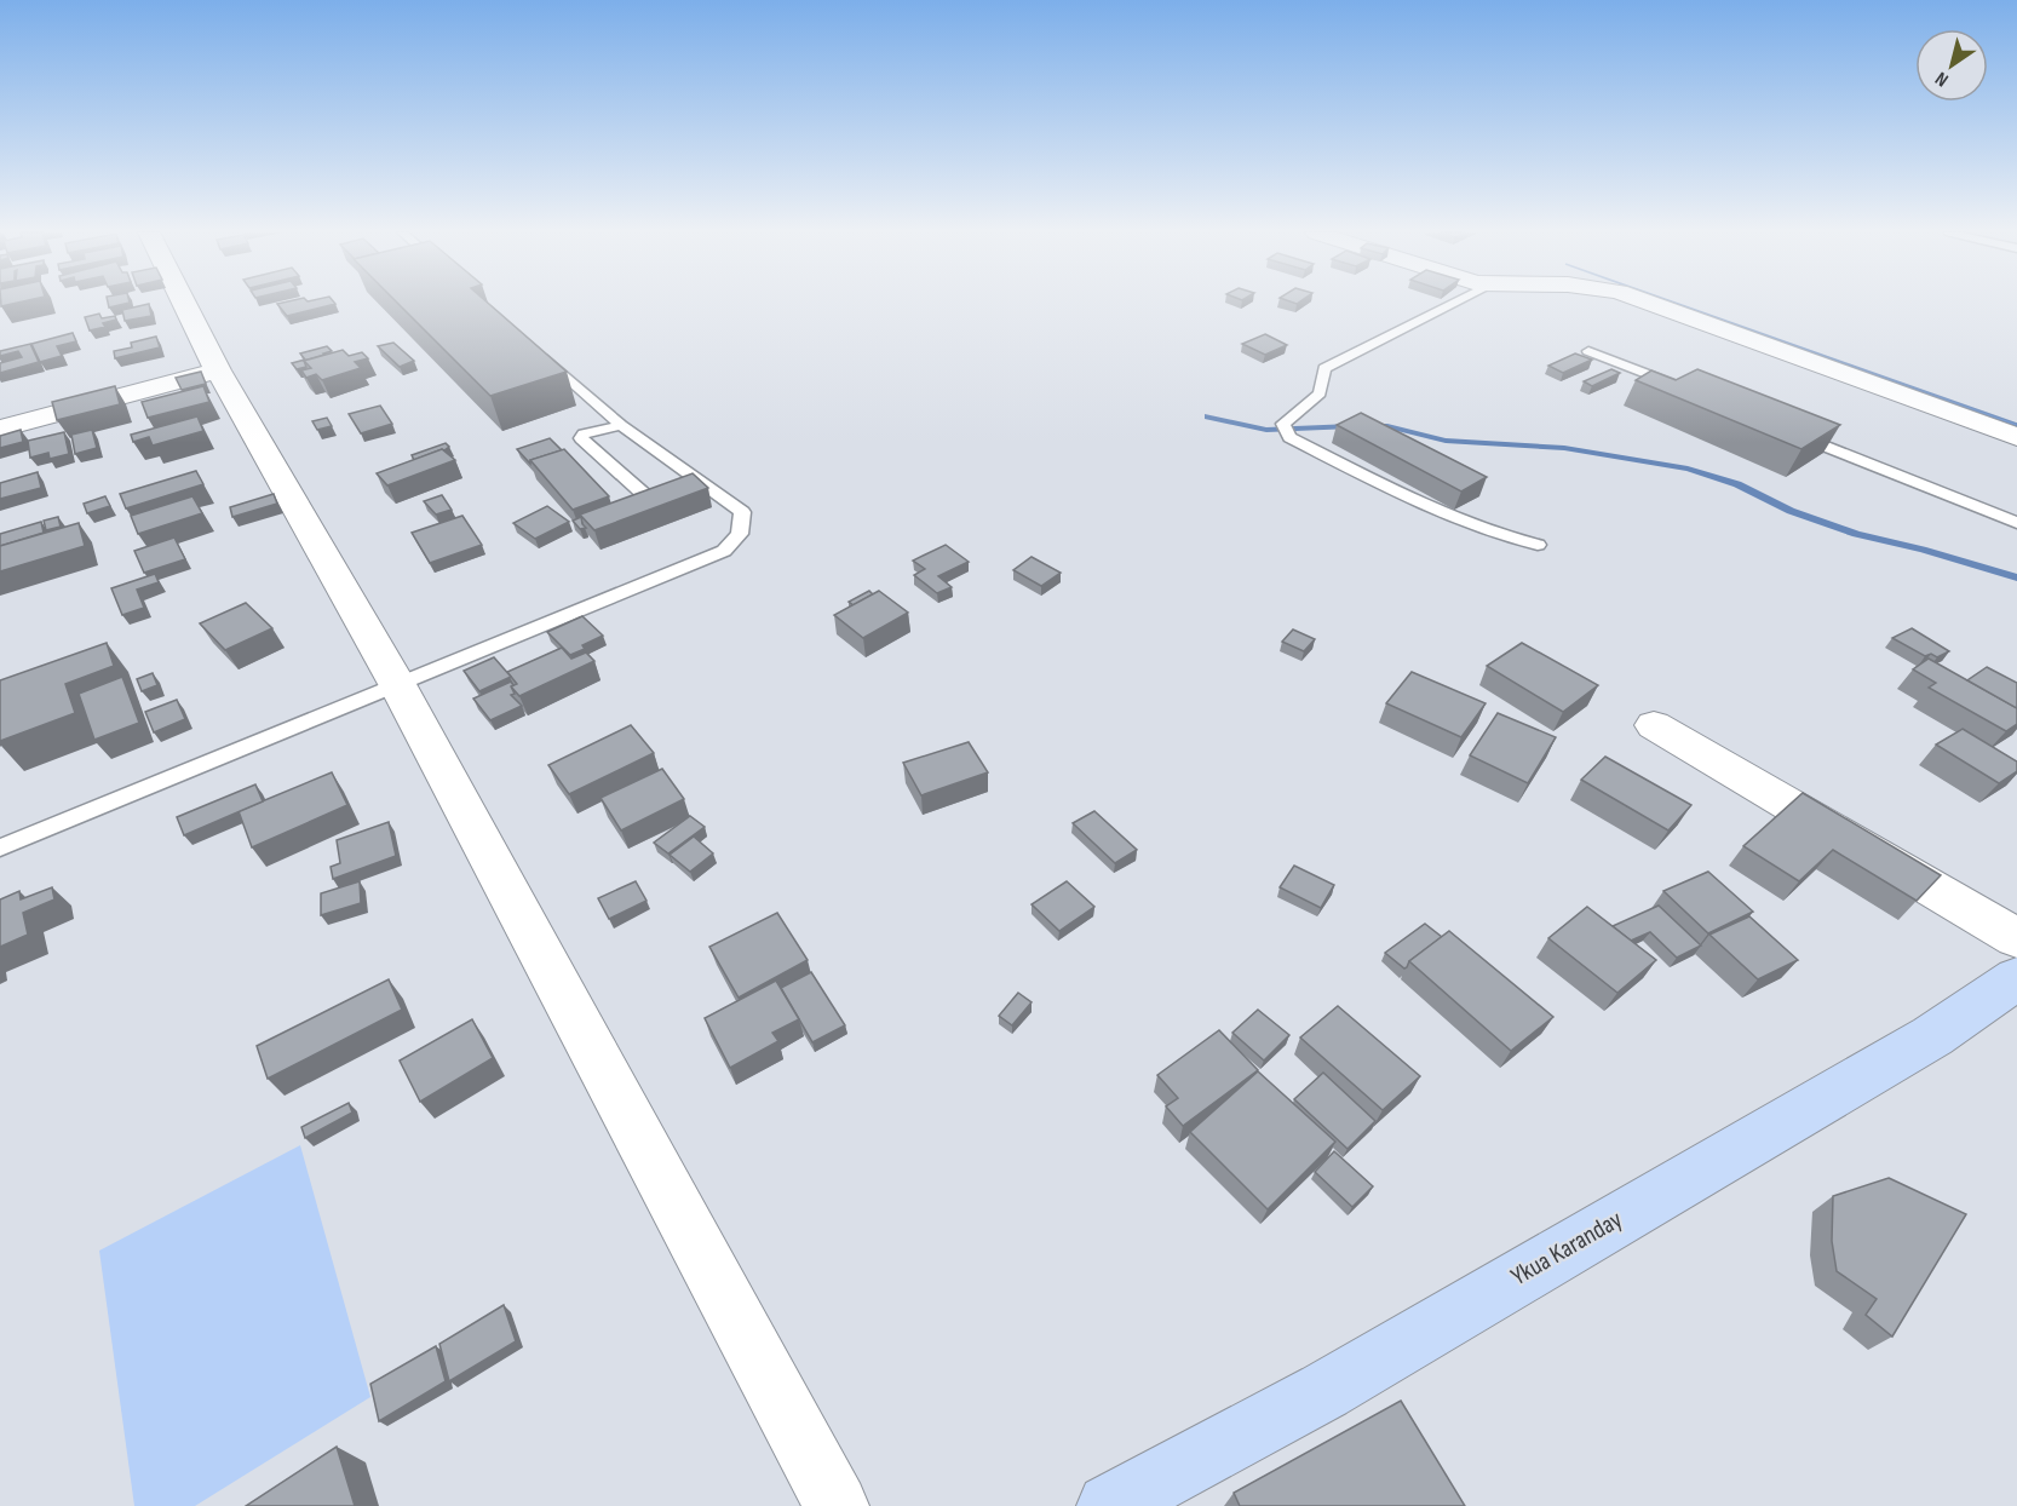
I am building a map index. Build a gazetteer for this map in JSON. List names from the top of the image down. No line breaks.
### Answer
{"streets":{"street":["Ykua Karanday"]},"north":"bottom left"}
